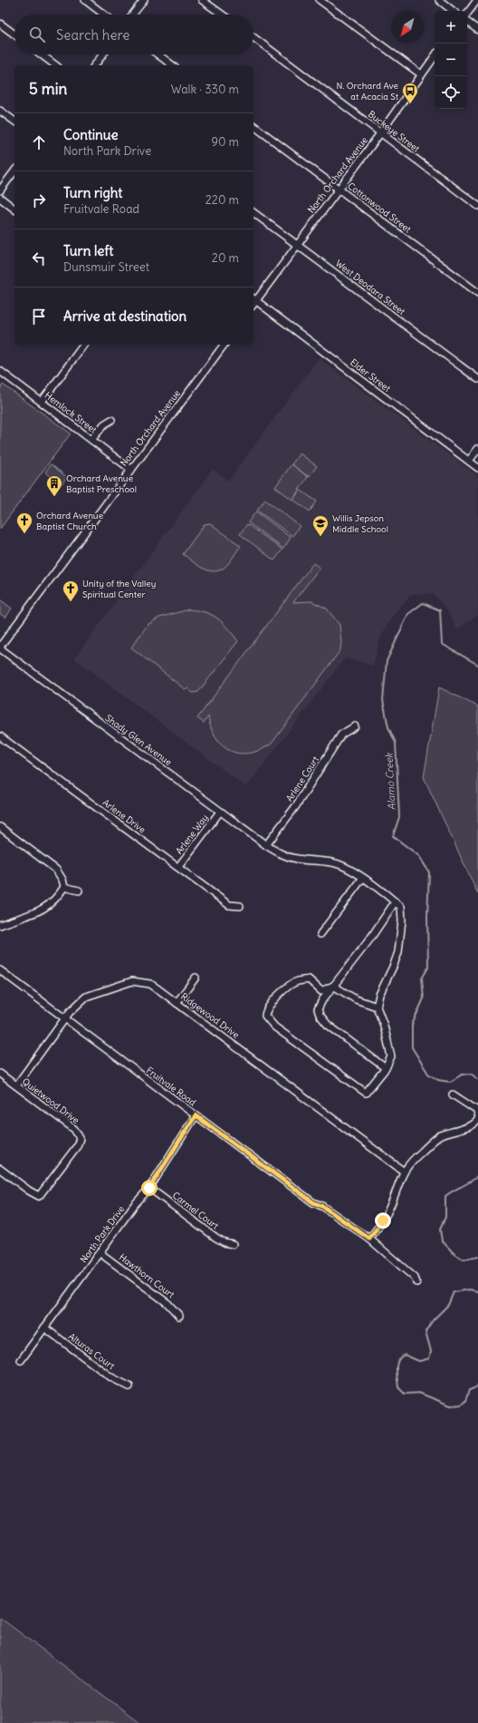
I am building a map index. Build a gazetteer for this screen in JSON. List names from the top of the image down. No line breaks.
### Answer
{"streets":{"street":["Buckeye Street","North Orchard Avenue","Cottonwood Street","West Deodara Street","Elder Street","Hemlock Street","Shady Glen Avenue","Arlene Court","Arlene Drive","Arlene Way","Ridgewood Drive","Fruitvale Road","Quietwood Drive","Carmel Court","North Park Drive","Hawthorn Court","Alturas Court"]},"crossings":[["Buckeye Street","North Orchard Avenue"],["North Orchard Avenue","Cottonwood Street"],["North Orchard Avenue","West Deodara Street"],["North Orchard Avenue","Elder Street"],["North Orchard Avenue","Hemlock Street"],["North Orchard Avenue","Shady Glen Avenue"],["Shady Glen Avenue","Arlene Court"],["Shady Glen Avenue","Arlene Way"],["Arlene Drive","Arlene Way"],["Ridgewood Drive","Fruitvale Road"],["Ridgewood Drive","Quietwood Drive"],["Fruitvale Road","North Park Drive"],["Carmel Court","North Park Drive"],["North Park Drive","Hawthorn Court"],["North Park Drive","Alturas Court"]],"water":["Alamo Creek"],"places":{"bus stop":["N. Orchard Ave at Acacia St"],"building":["Orchard Avenue Baptist Preschool"],"church":["Orchard Avenue Baptist Church","Unity of the Valley Spiritual Center"],"school or university":["Willis Jepson Middle School"]},"north":"bottom left","page":{"map_buttons":["+","−"],"search":"Search here","heading":["5 min","Walk · 330 m"],"list":[["Continue","North Park Drive","90 m"],["Turn right","Fruitvale Road","220 m"],["Turn left","Dunsmuir Street","20 m"],"Arrive at destination"]}}
